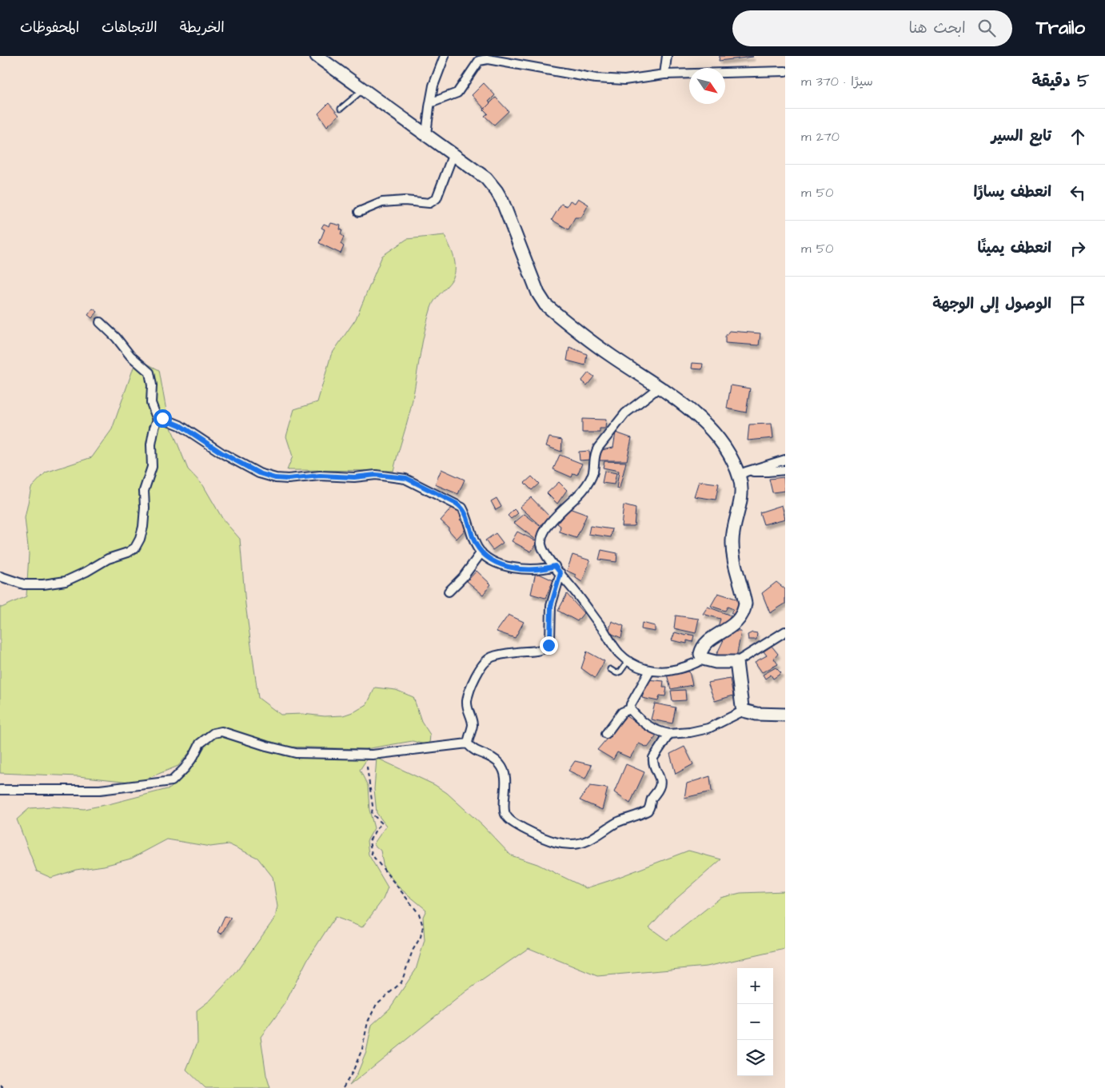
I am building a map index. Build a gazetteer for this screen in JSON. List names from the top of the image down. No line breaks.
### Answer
{"north":"bottom right","page":{"header":"Trailo","search":"ابحث هنا","nav":["الخريطة","الاتجاهات","المحفوظات"],"heading":["5 دقيقة","سيرًا · 370 m"],"list":[["تابع السير","270 m"],["انعطف يسارًا","50 m"],["انعطف يمينًا","50 m"],"الوصول إلى الوجهة"],"map_buttons":["+","−"]}}
